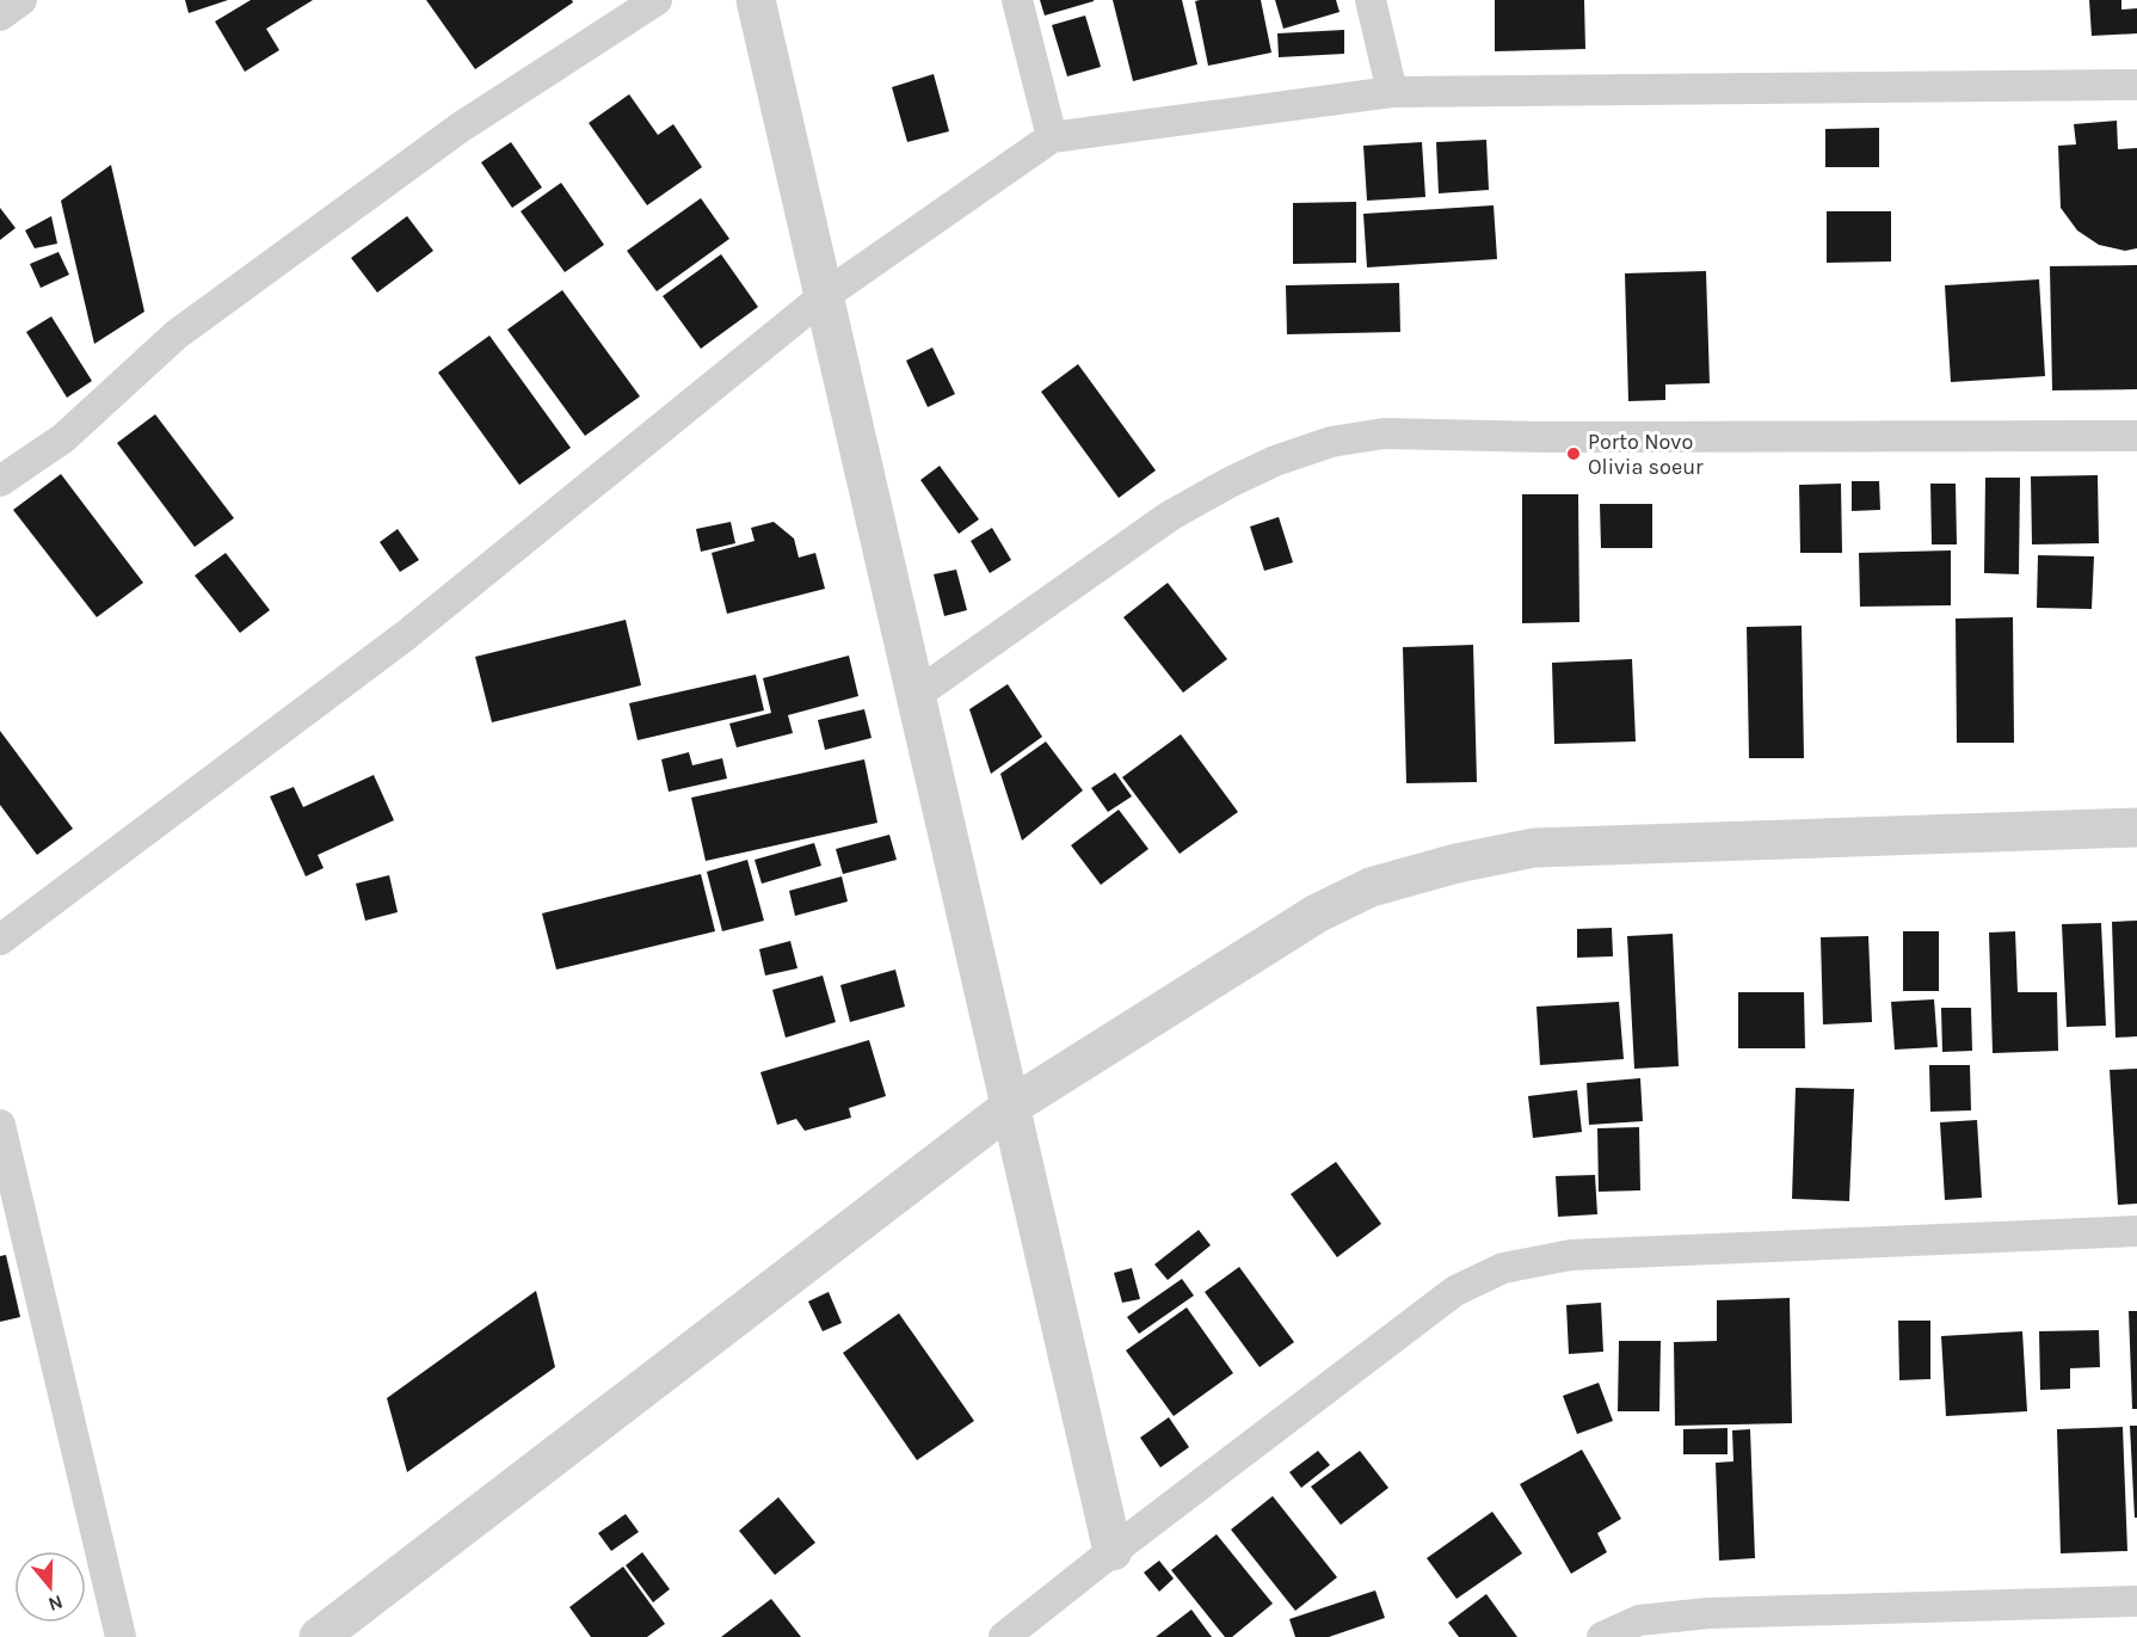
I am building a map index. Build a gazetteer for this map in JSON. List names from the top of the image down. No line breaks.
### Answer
{"places":["Porto Novo Olivia soeur"],"north":"bottom"}
